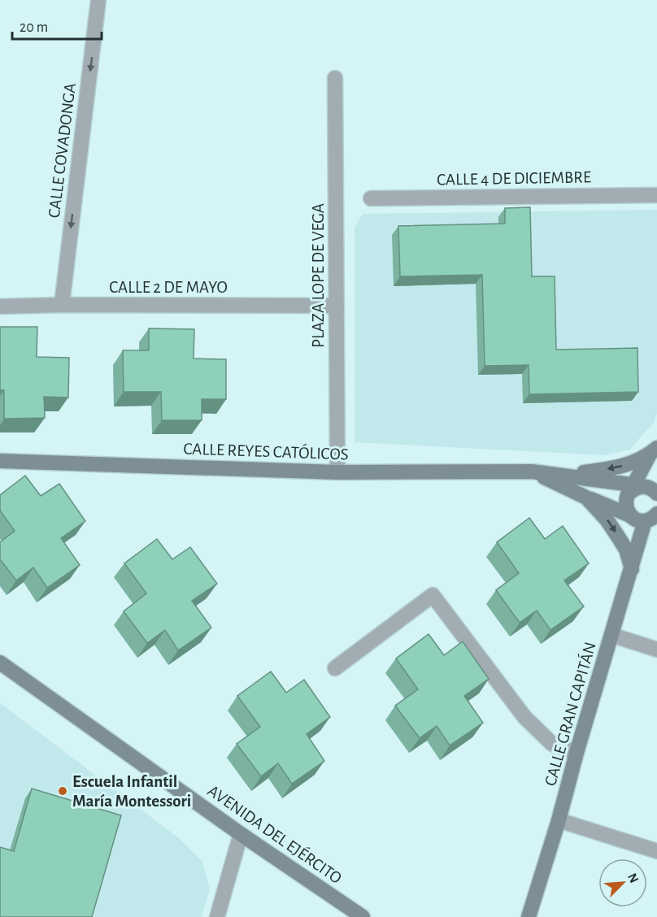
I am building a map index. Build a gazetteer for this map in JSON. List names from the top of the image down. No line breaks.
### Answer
{"streets":{"street":["CALLE COVADONGA","CALLE 4 DE DICIEMBRE","PLAZA LOPE DE VEGA","CALLE 2 DE MAYO","CALLE REYES CATÓLICOS","CALLE GRAN CAPITÁN","AVENIDA DEL EJÉRCITO"]},"crossings":[["CALLE COVADONGA","CALLE 2 DE MAYO"],["PLAZA LOPE DE VEGA","CALLE 2 DE MAYO"],["PLAZA LOPE DE VEGA","CALLE REYES CATÓLICOS"],["CALLE REYES CATÓLICOS","CALLE GRAN CAPITÁN"]],"one_way":["CALLE COVADONGA"],"places":["Escuela Infantil María Montessori"],"scale_bar":"20 m","north":"top right"}
